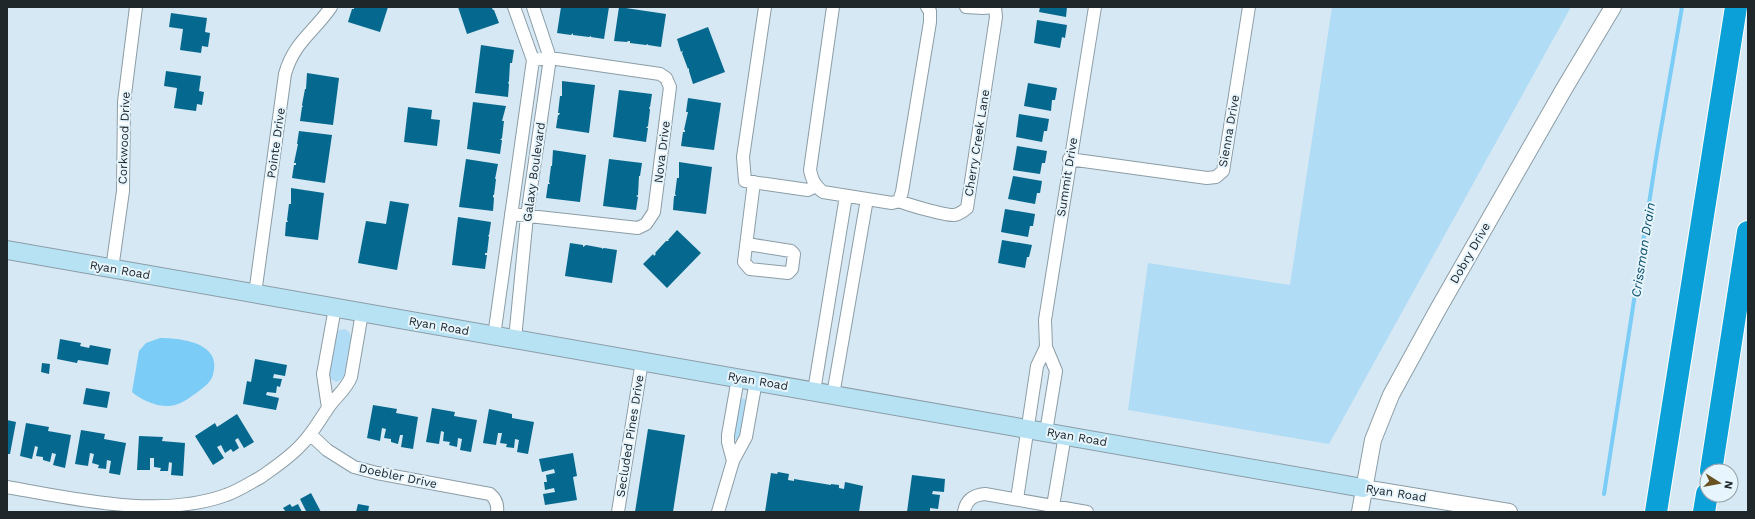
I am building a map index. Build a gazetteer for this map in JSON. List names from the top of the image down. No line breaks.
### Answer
{"streets":{"main road":["Ryan Road"],"street":["Sienna Drive","Corkwood Drive","Pointe Drive","Cherry Creek Lane","Nova Drive","Galaxy Boulevard","Summit Drive","Dobry Drive","Secluded Pines Drive","Doebler Drive"]},"crossings":[["Sienna Drive","Summit Drive"],["Corkwood Drive","Ryan Road"],["Pointe Drive","Ryan Road"],["Nova Drive","Galaxy Boulevard"],["Galaxy Boulevard","Ryan Road"],["Summit Drive","Ryan Road"],["Dobry Drive","Ryan Road"],["Ryan Road","Secluded Pines Drive"]],"water":["Crissman Drain"],"north":"right"}
